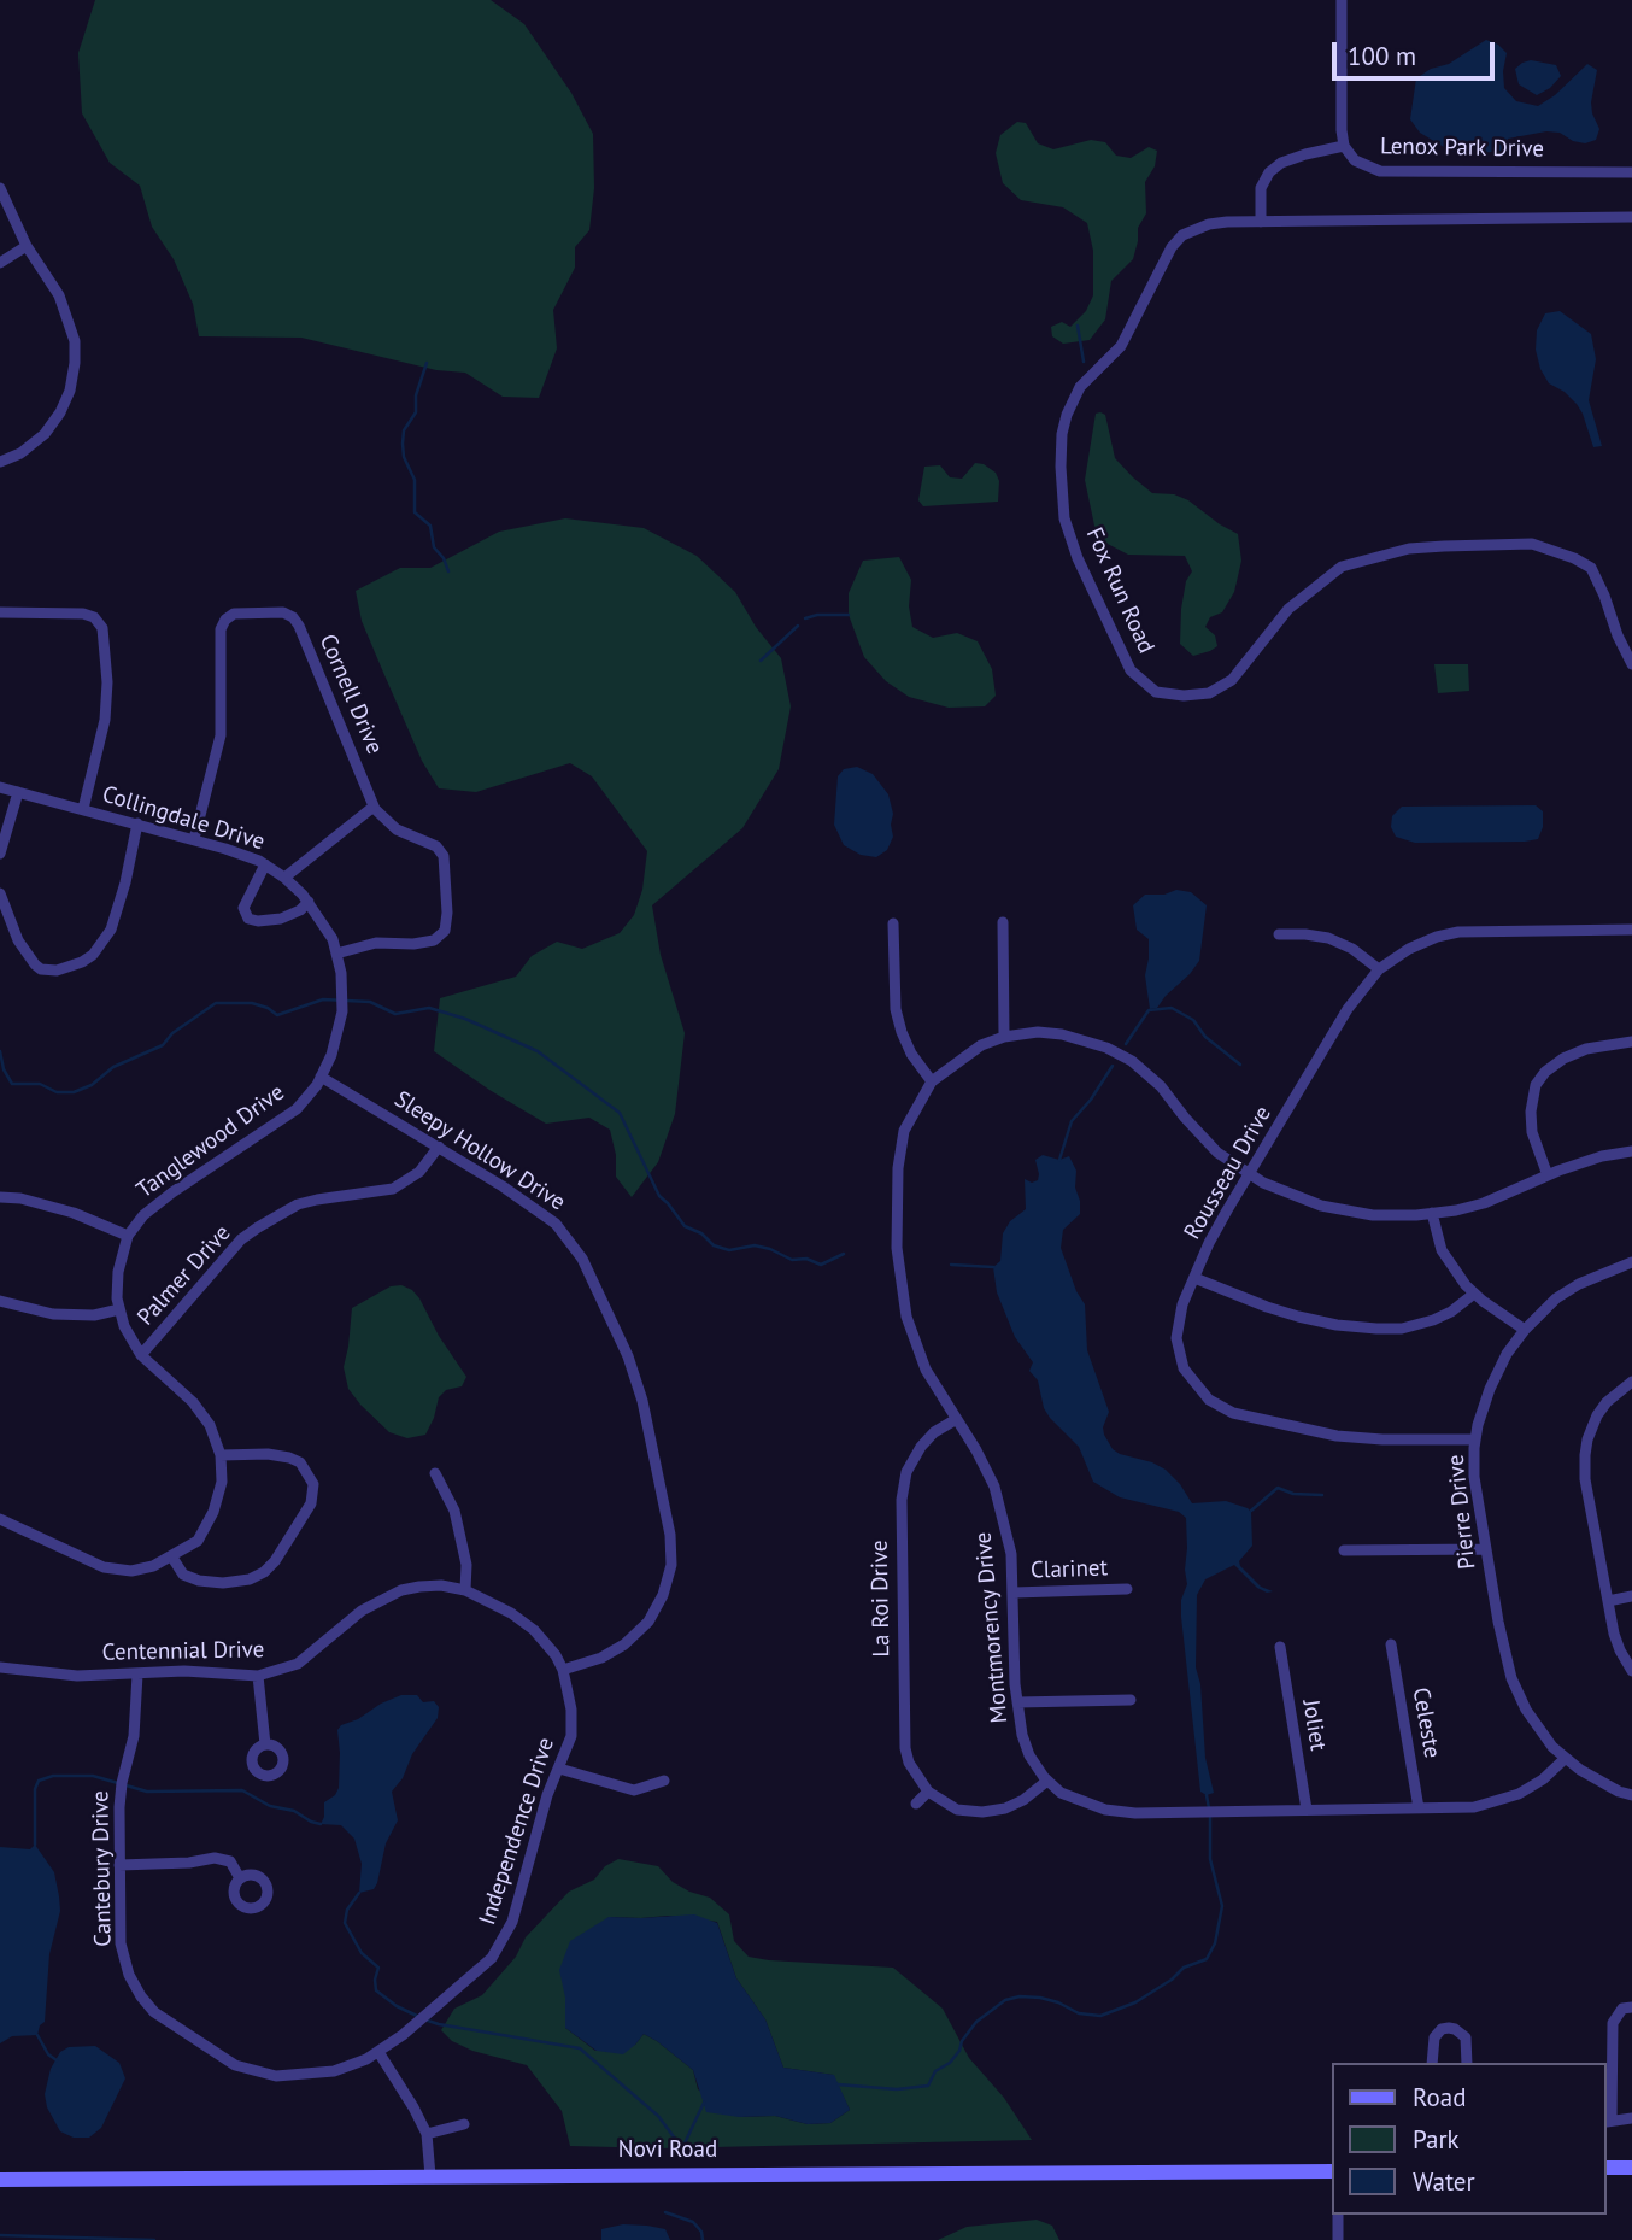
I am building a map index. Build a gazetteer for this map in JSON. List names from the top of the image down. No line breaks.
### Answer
{"streets":{"main road":["Novi Road"],"street":["Lenox Park Drive","Fox Run Road","Cornell Drive","Collingdale Drive","Tanglewood Drive","Sleepy Hollow Drive","Rousseau Drive","Palmer Drive","Pierre Drive","Clarinet","La Roi Drive","Montmorency Drive","Centennial Drive","Celeste","Joliet","Independence Drive","Cantebury Drive"]},"crossings":[["Cornell Drive","Collingdale Drive"],["Collingdale Drive","Tanglewood Drive"],["Collingdale Drive","Sleepy Hollow Drive"],["Tanglewood Drive","Sleepy Hollow Drive"],["Tanglewood Drive","Palmer Drive"],["Sleepy Hollow Drive","Palmer Drive"],["Sleepy Hollow Drive","Centennial Drive"],["Sleepy Hollow Drive","Independence Drive"],["Rousseau Drive","Pierre Drive"],["Rousseau Drive","Montmorency Drive"],["Pierre Drive","Montmorency Drive"],["Clarinet","Montmorency Drive"],["La Roi Drive","Montmorency Drive"],["Montmorency Drive","Celeste"],["Montmorency Drive","Joliet"],["Centennial Drive","Independence Drive"],["Centennial Drive","Cantebury Drive"],["Independence Drive","Cantebury Drive"]],"legend":["Road","Park","Water"],"scale_bar":"100 m"}
